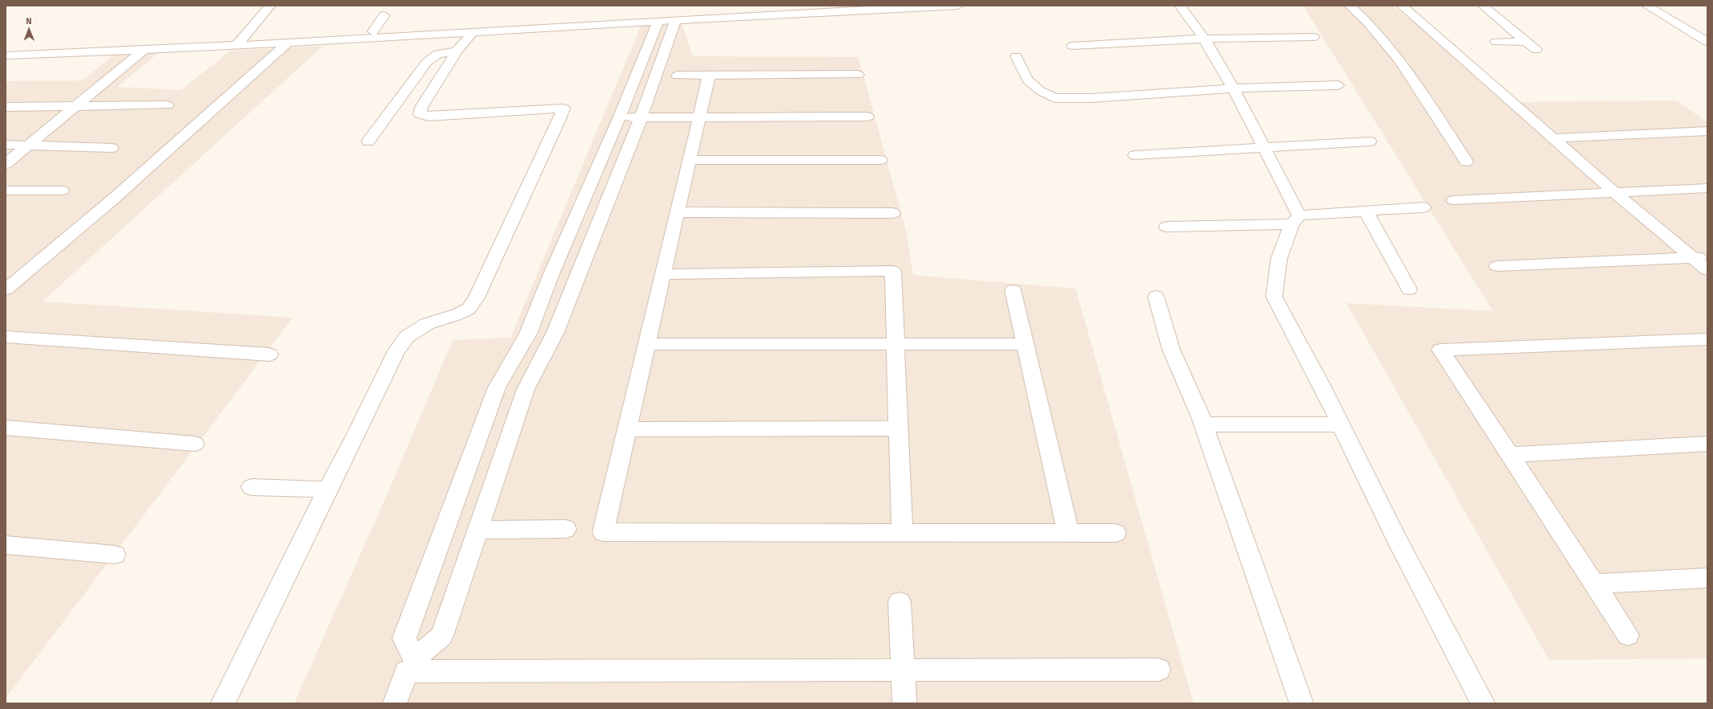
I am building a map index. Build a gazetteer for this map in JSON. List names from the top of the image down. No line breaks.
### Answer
{"north":"top"}
